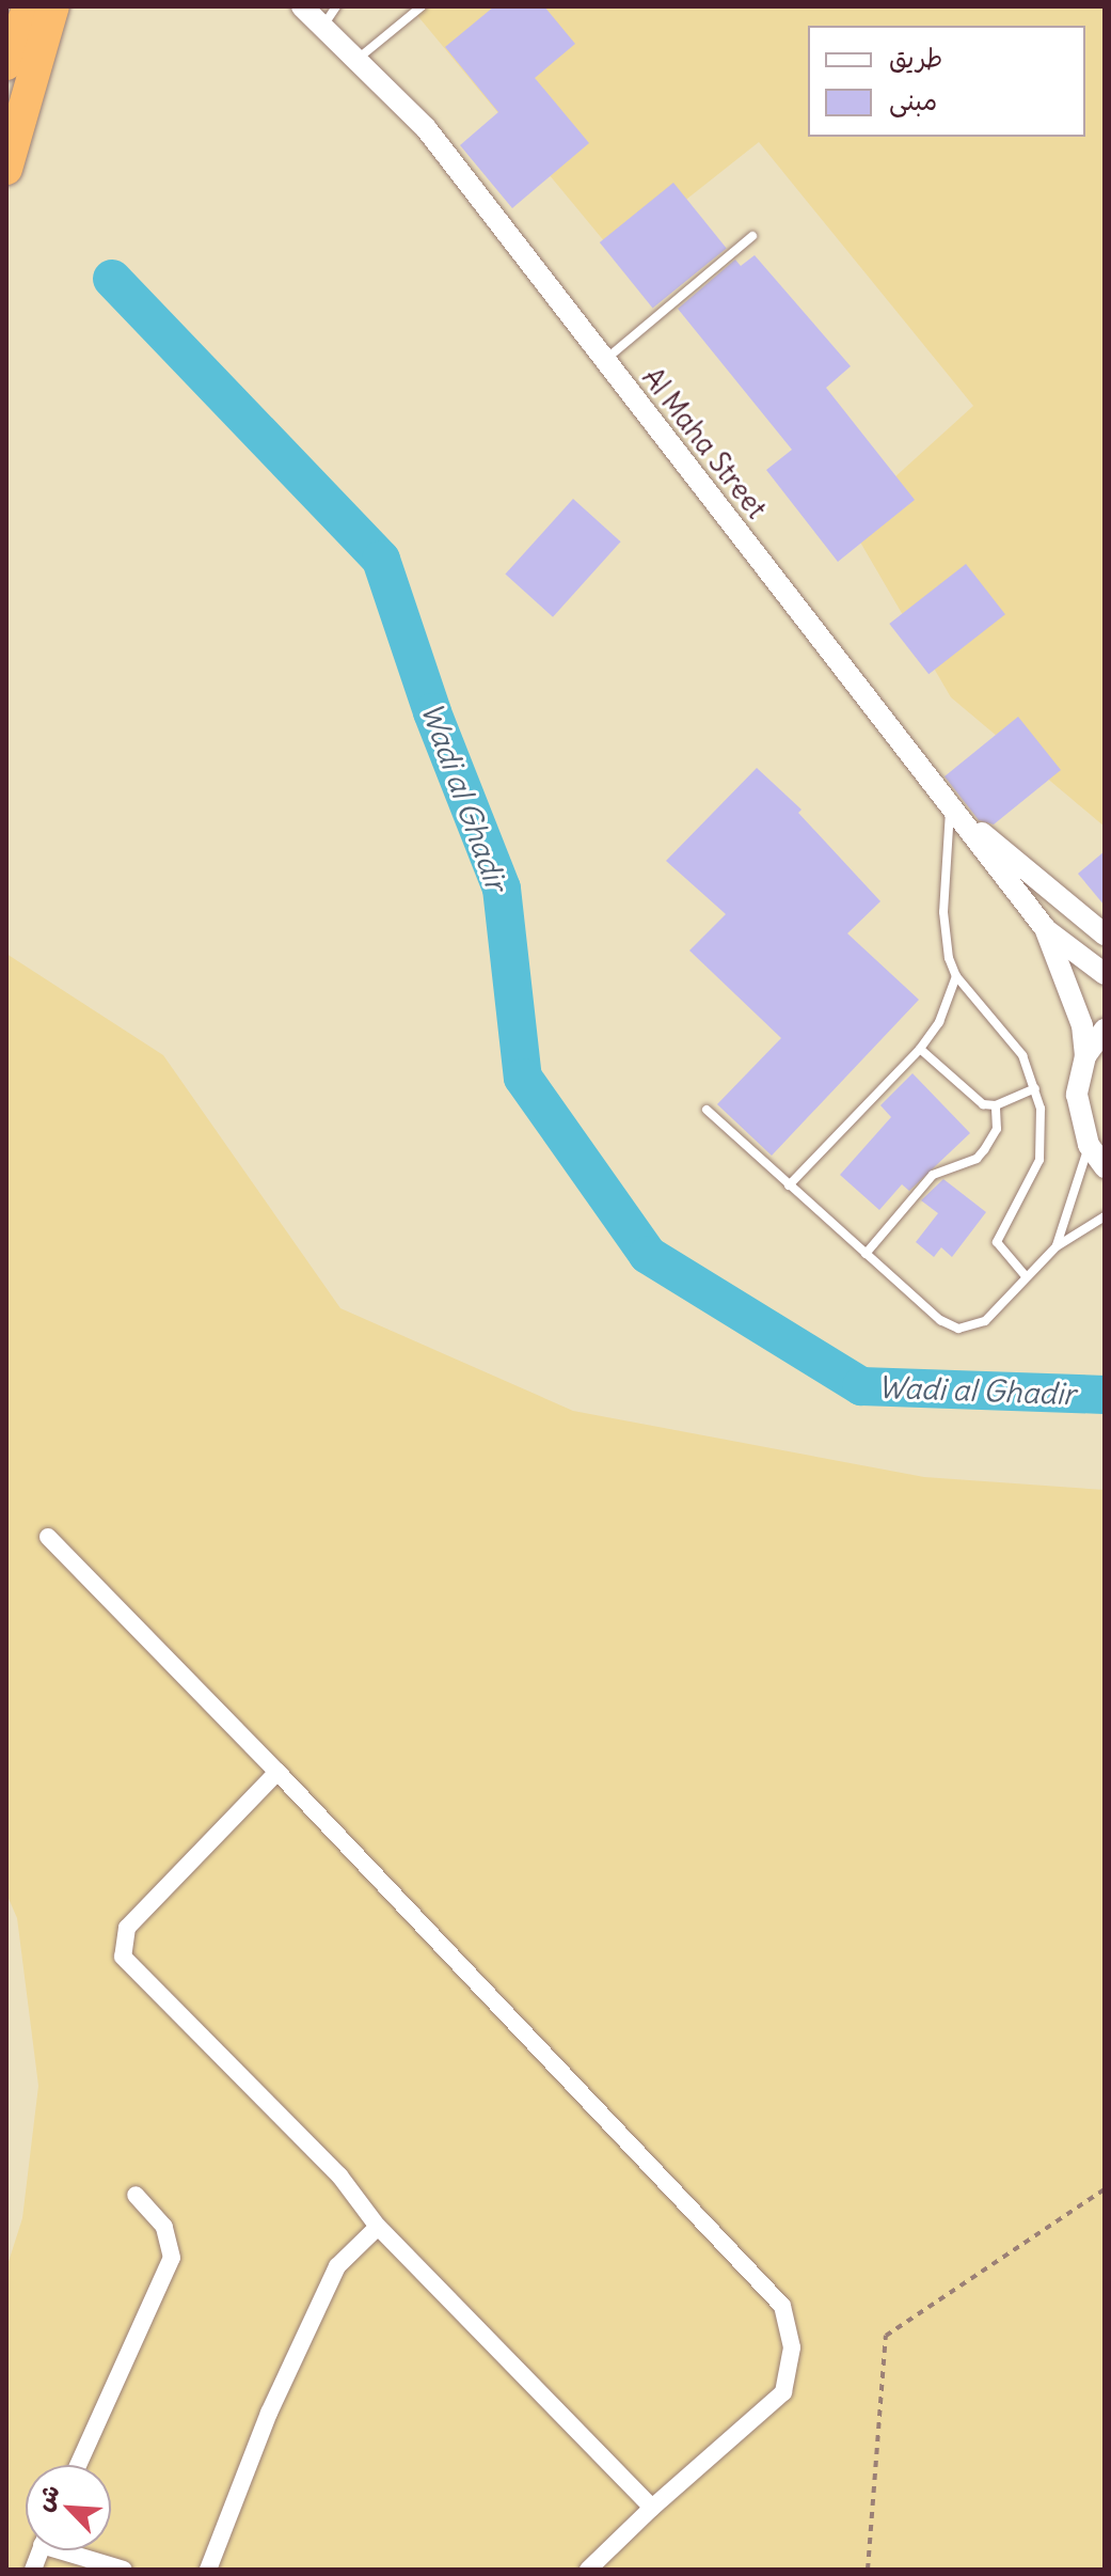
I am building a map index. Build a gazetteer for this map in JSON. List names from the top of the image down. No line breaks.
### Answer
{"streets":{"street":["Al Maha Street"]},"water":["Wadi al Ghadir"],"legend":["طريق","مبنى"],"north":"top left"}
